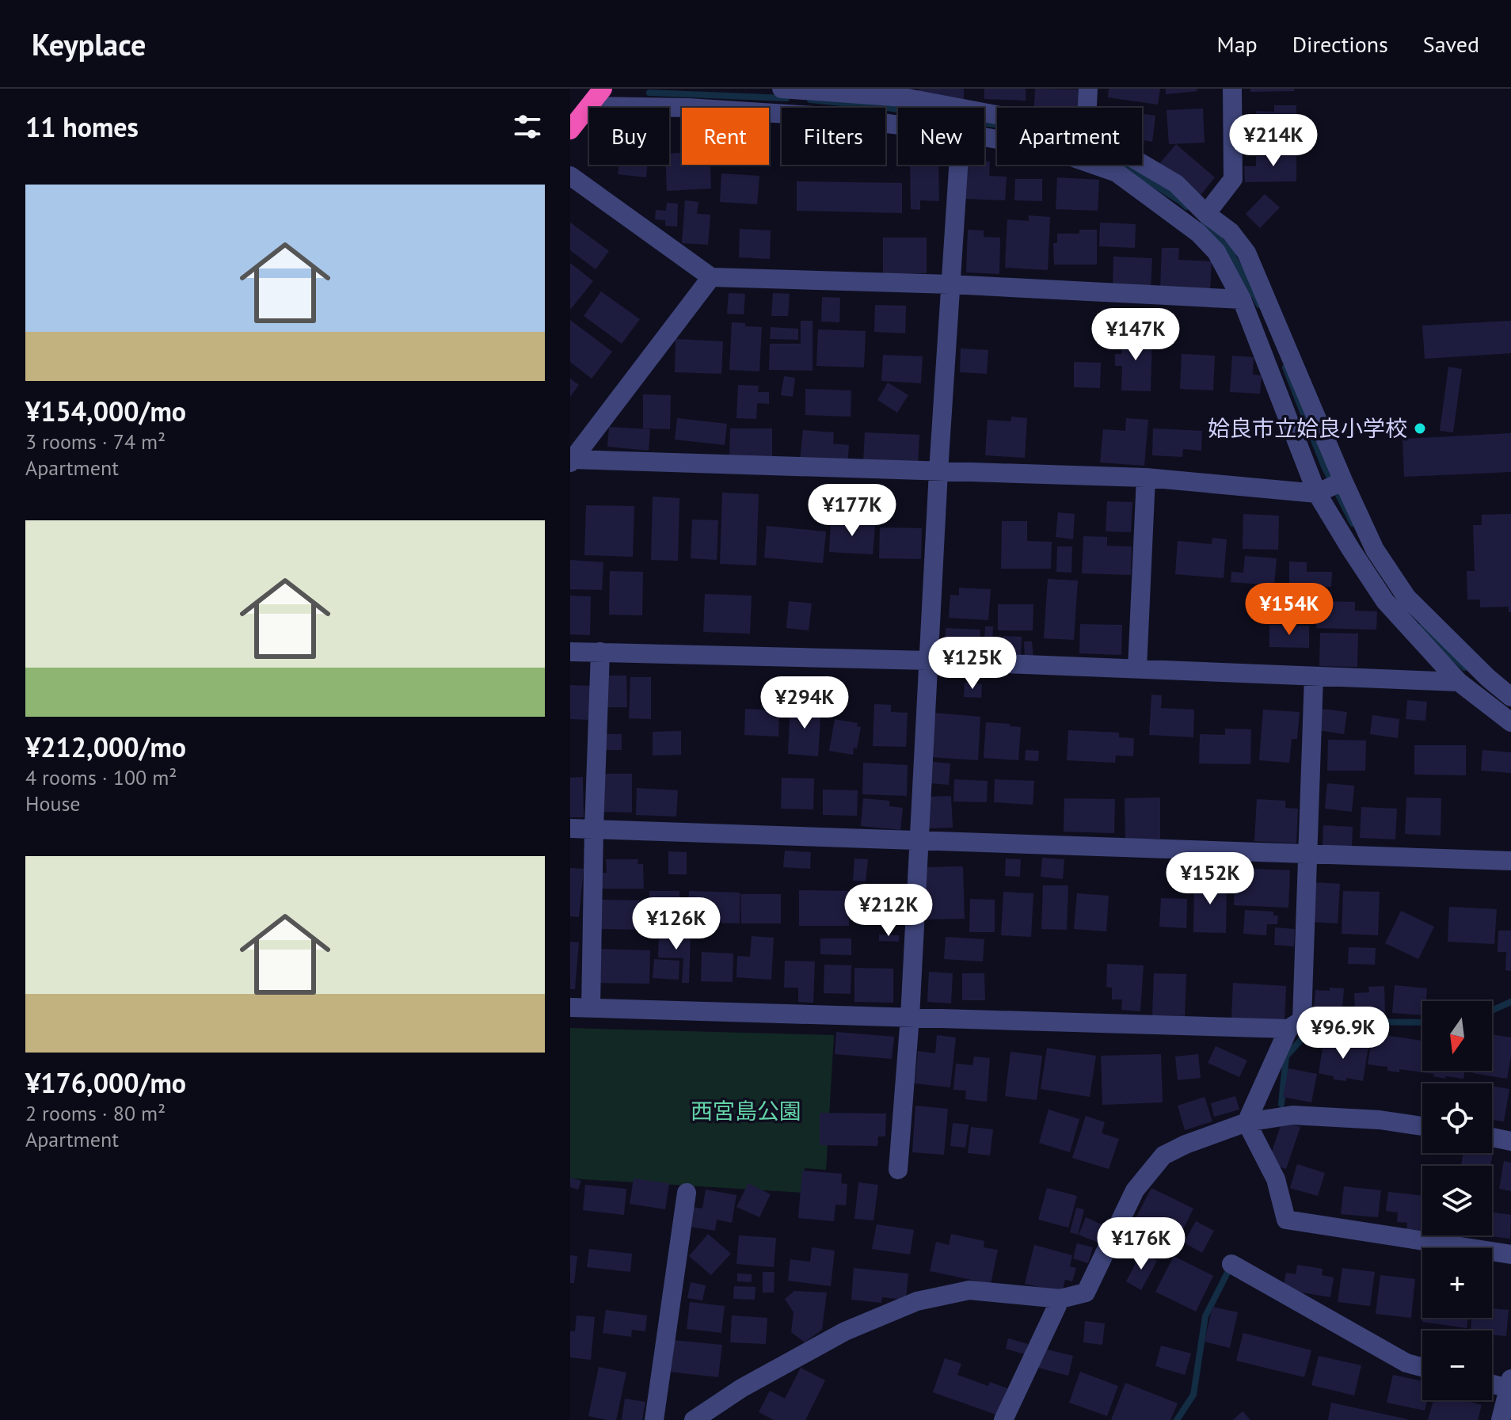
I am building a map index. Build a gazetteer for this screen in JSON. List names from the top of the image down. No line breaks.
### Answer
{"parks":["西宮島公園"],"places":["姶良市立姶良小学校"],"north":"bottom","page":{"header":"Keyplace","nav":["Map","Directions","Saved"],"heading":"11 homes","chip":["Buy","Rent","Filters","New","Apartment"],"price":["¥214K","¥147K","¥177K","¥154K","¥125K","¥294K","¥152K","¥212K","¥126K","¥96.9K","¥176K"],"list":[{"name":"¥154,000/mo","note":"3 rooms · 74 m² · Apartment"},{"name":"¥212,000/mo","note":"4 rooms · 100 m² · House"},{"name":"¥176,000/mo","note":"2 rooms · 80 m² · Apartment"}],"map_buttons":["+","−"]}}
